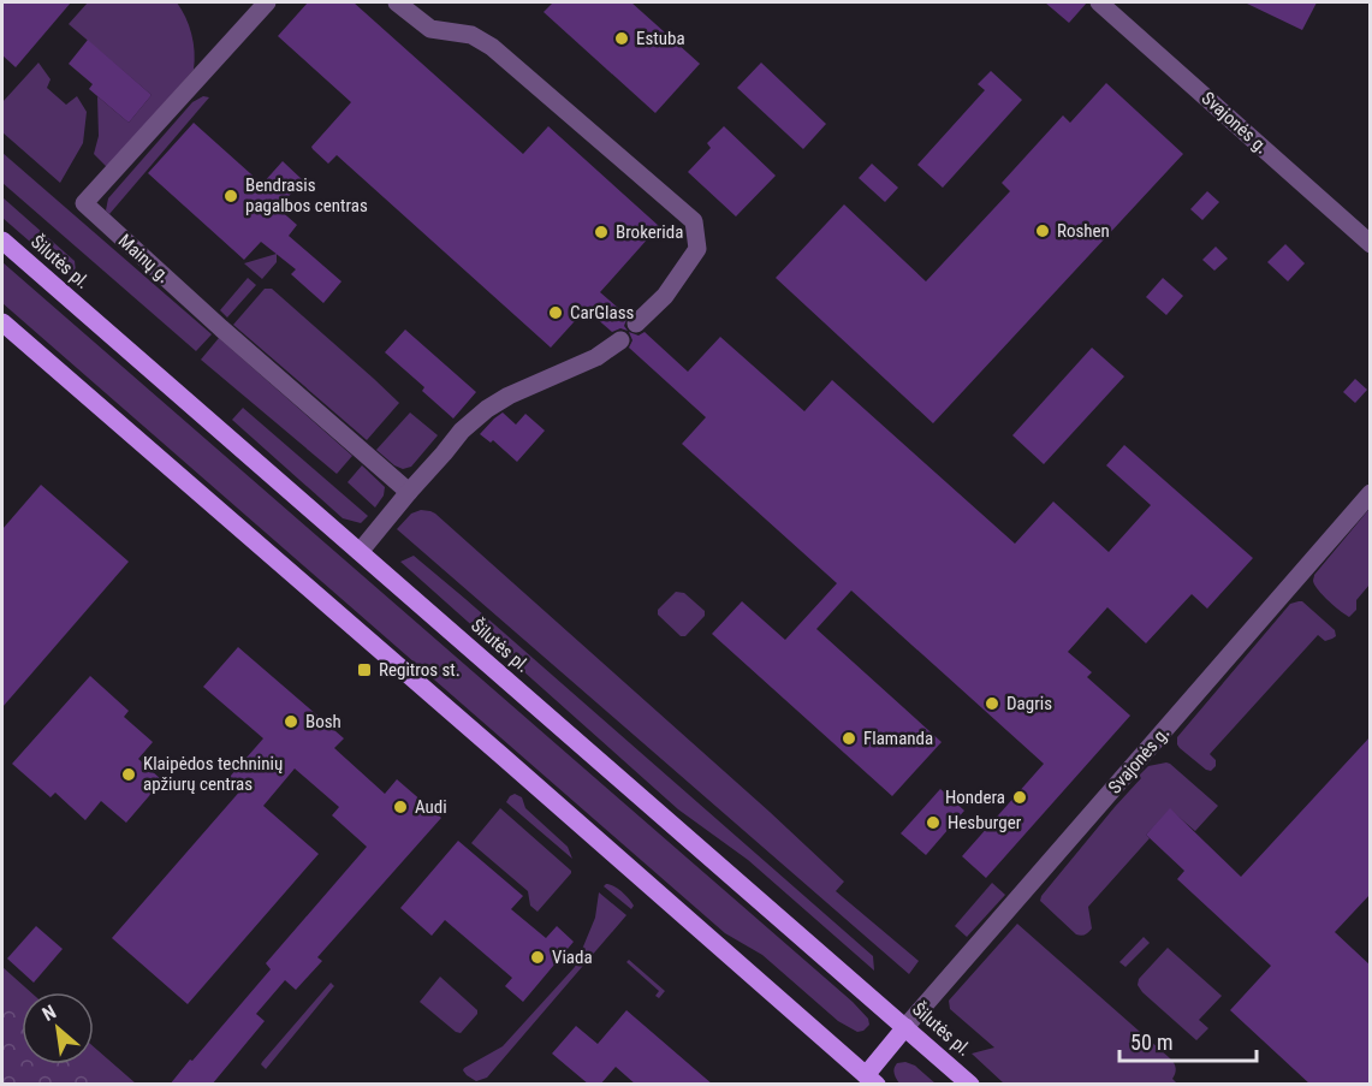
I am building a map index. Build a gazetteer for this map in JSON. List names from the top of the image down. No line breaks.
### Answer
{"streets":{"main road":["Šilutės pl."],"street":["Svajonės g.","Mainų g."]},"crossings":[["Svajonės g.","Šilutės pl."]],"places":{"other":["Estuba","Bendrasis pagalbos centras","Roshen","Brokerida","CarGlass","Dagris","Bosh","Flamanda","Klaipėdos techninių apžiurų centras","Hondera","Audi","Hesburger","Viada"],"transit":["Regitros st."]},"scale_bar":"50 m","north":"top left"}
